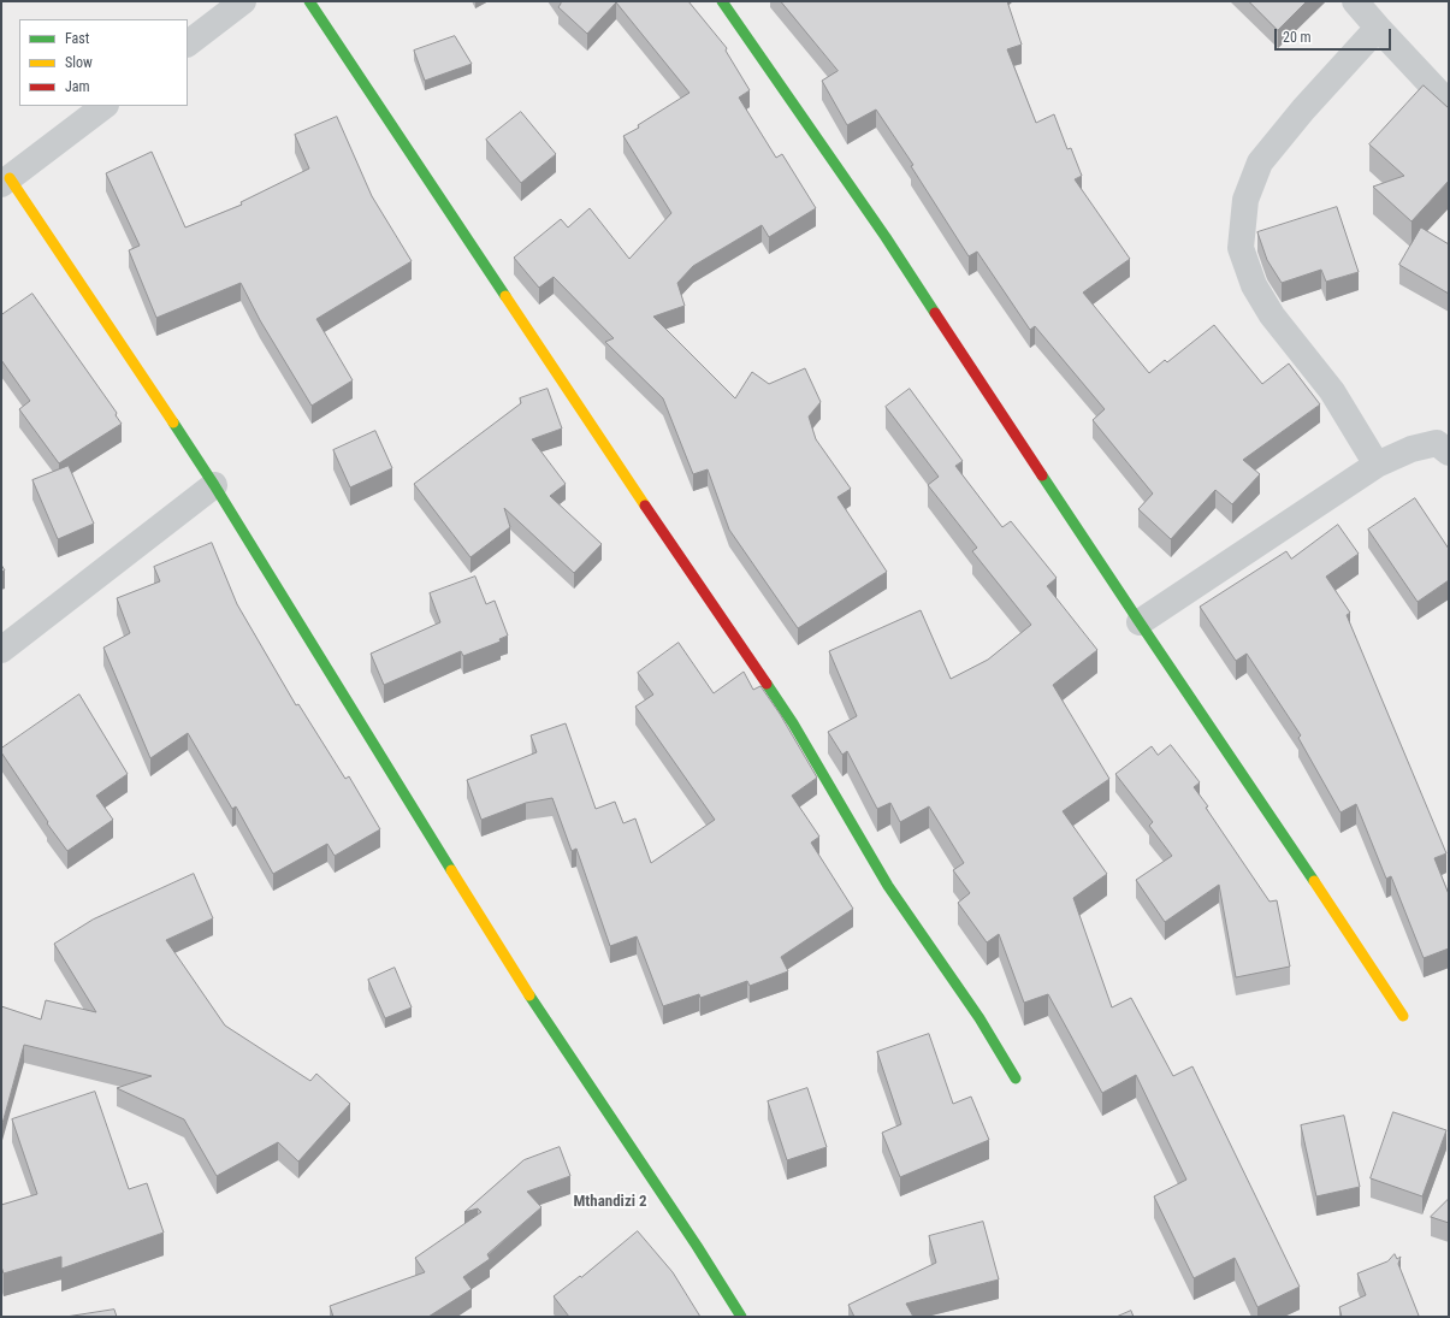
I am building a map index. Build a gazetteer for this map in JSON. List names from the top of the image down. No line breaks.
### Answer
{"districts":["Mthandizi 2"],"legend":["Fast","Slow","Jam"],"scale_bar":"20 m"}
